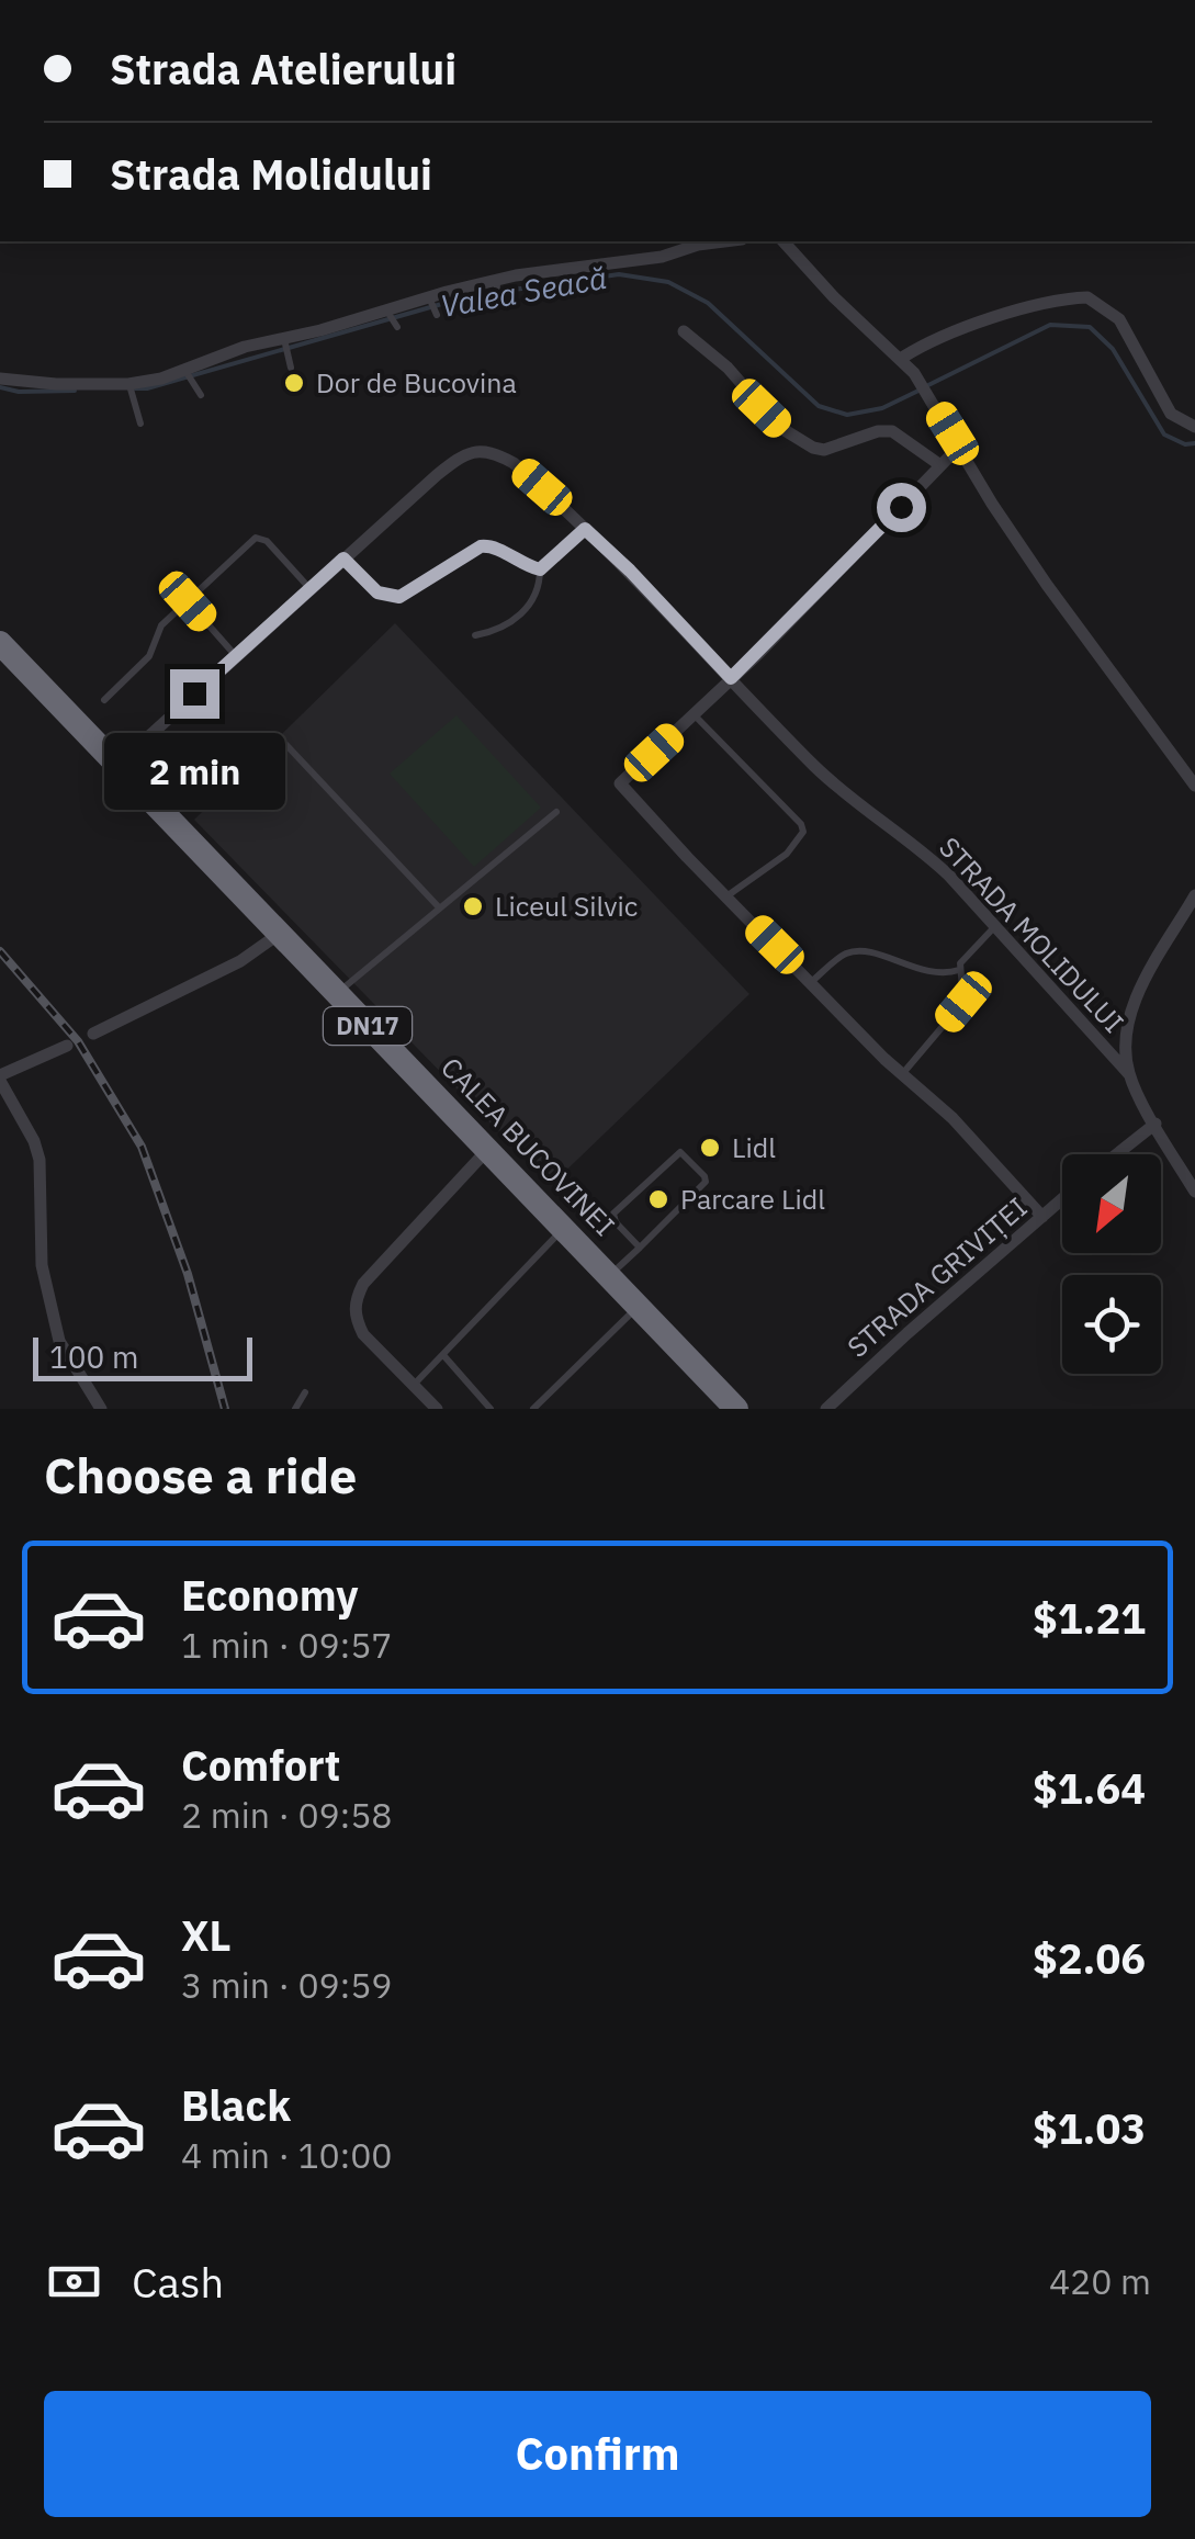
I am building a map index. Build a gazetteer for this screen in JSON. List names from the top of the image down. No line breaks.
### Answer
{"streets":{"highway":["DN17","CALEA BUCOVINEI"],"street":["STRADA MOLIDULUI","STRADA GRIVIȚEI"]},"crossings":[["STRADA MOLIDULUI","CALEA BUCOVINEI"]],"water":["Valea Seacă"],"places":["Dor de Bucovina","Liceul Silvic","Lidl","Parcare Lidl"],"scale_bar":"100 m","north":"bottom left","page":{"banner":["Strada Atelierului","Strada Molidului"],"bubble":"2 min","scale":"100 m","heading":"Choose a ride","list":[{"name":"Economy","note":"1 min · 09:57","value":"$1.21"},{"name":"Comfort","note":"2 min · 09:58","value":"$1.64"},{"name":"XL","note":"3 min · 09:59","value":"$2.06"},{"name":"Black","note":"4 min · 10:00","value":"$1.03"}],"pay":["Cash","420 m"],"buttons":"Confirm"}}
